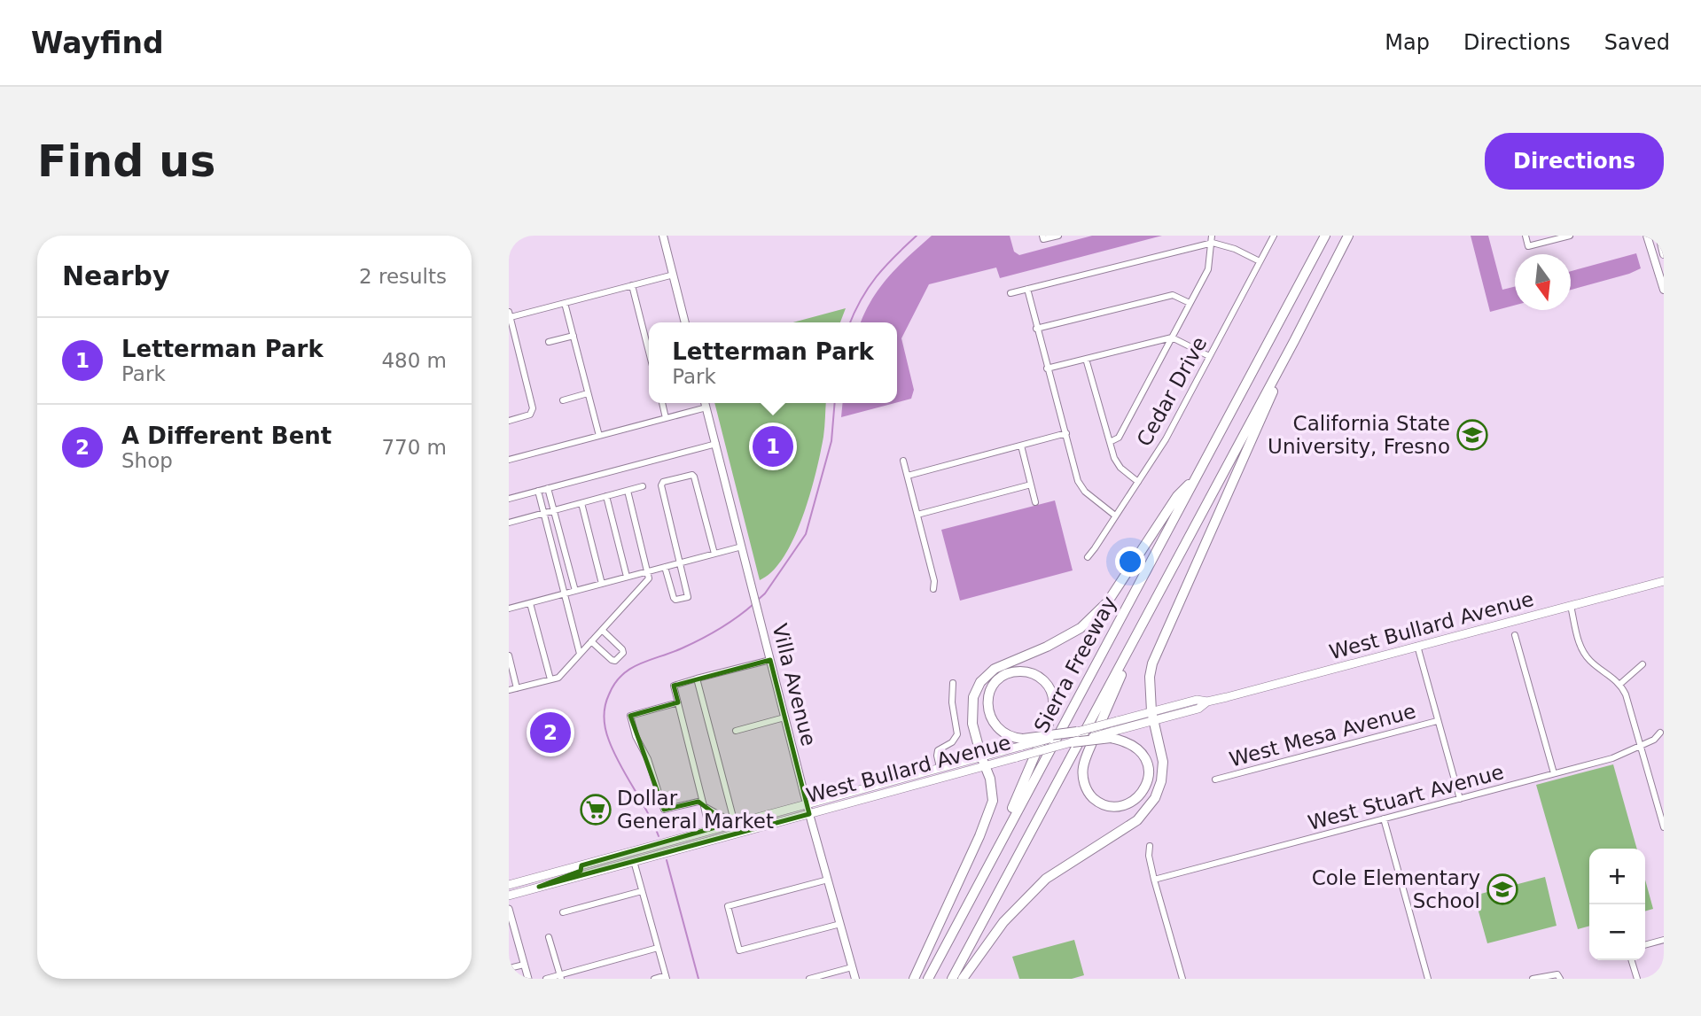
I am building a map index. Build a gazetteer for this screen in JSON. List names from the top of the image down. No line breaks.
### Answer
{"streets":{"highway":["Sierra Freeway"],"main road":["West Bullard Avenue","Villa Avenue"],"street":["Cedar Drive","West Mesa Avenue","West Stuart Avenue"]},"crossings":[["West Bullard Avenue","Villa Avenue"]],"places":{"school or university":["California State University, Fresno","Cole Elementary School"],"supermarket":["Dollar General Market"]},"north":"bottom","page":{"header":"Wayfind","nav":["Map","Directions","Saved"],"buttons":"Directions","title":"Find us","heading":["Nearby","2 results"],"list":[{"mark":"1","name":"Letterman Park","note":"Park","value":"480 m"},{"mark":"2","name":"A Different Bent","note":"Shop","value":"770 m"}],"popup":["Letterman Park","Park"],"pins":["1","2"],"map_buttons":["+","−"]}}
